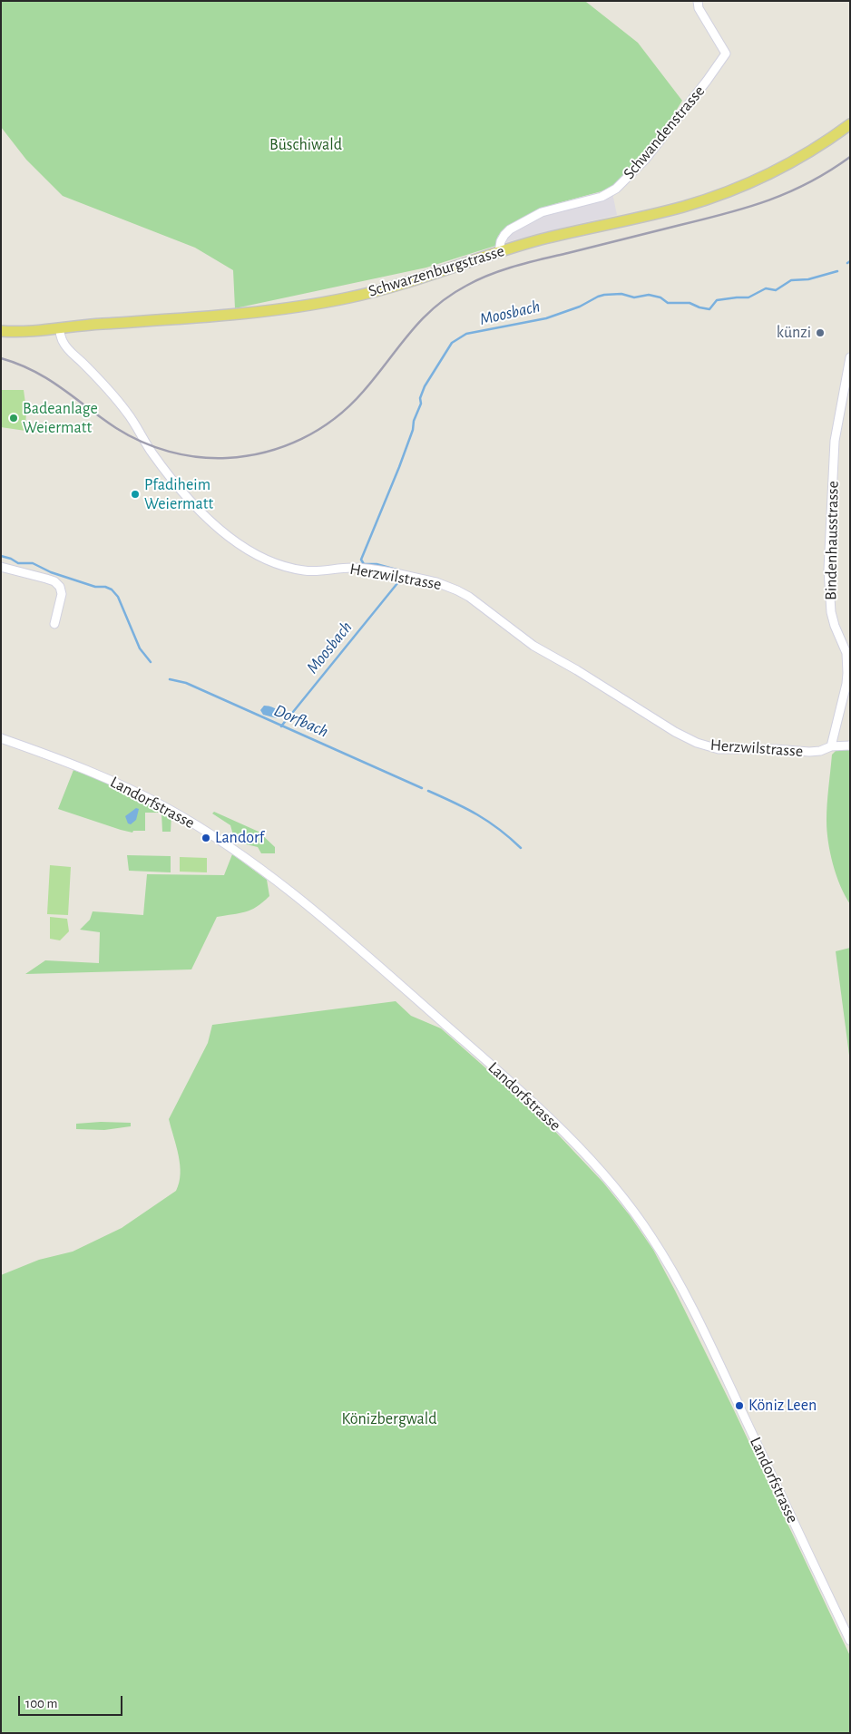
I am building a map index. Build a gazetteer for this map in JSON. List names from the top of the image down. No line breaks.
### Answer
{"streets":{"main road":["Schwarzenburgstrasse"],"street":["Schwandenstrasse","Bindenhausstrasse","Herzwilstrasse","Landorfstrasse"]},"crossings":[["Schwandenstrasse","Schwarzenburgstrasse"],["Schwarzenburgstrasse","Herzwilstrasse"],["Bindenhausstrasse","Herzwilstrasse"]],"water":["Moosbach","Dorfbach"],"parks":["Büschiwald","Könizbergwald"],"places":["künzi","Badeanlage Weiermatt","Pfadiheim Weiermatt","Landorf","Köniz Leen"],"scale_bar":"100 m"}
